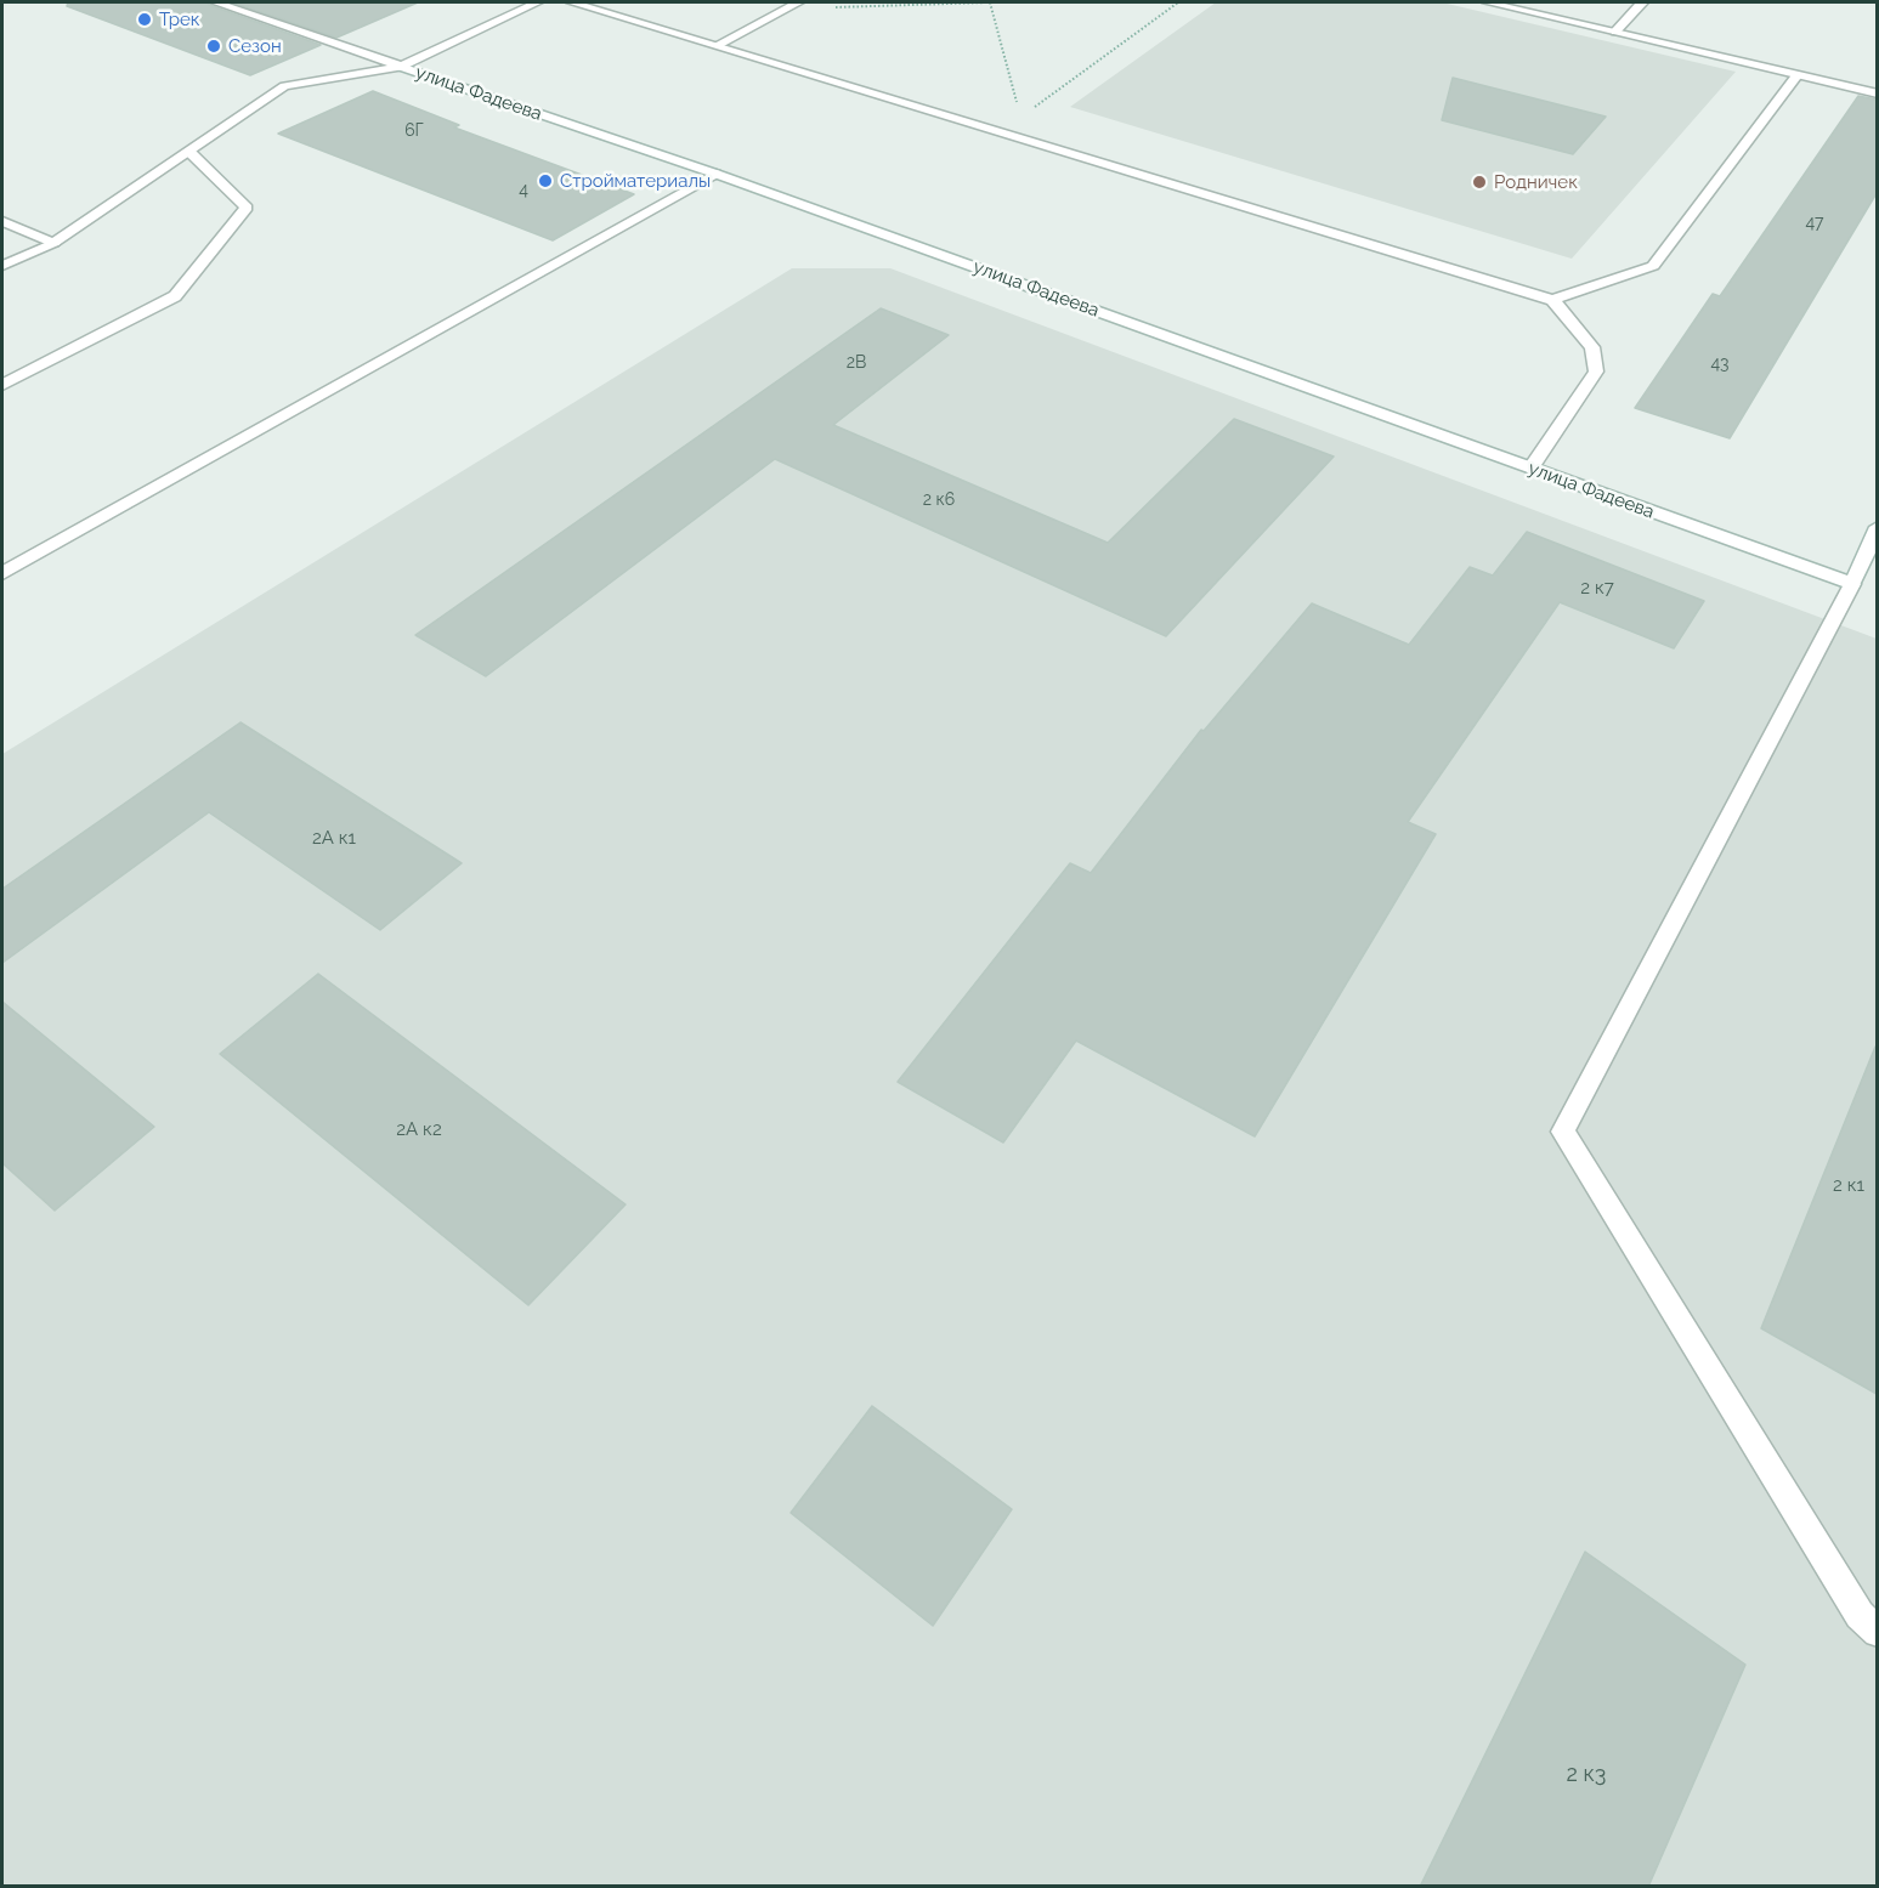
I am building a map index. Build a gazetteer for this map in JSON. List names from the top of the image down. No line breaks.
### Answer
{"streets":{"street":["улица Фадеева"]},"places":["Трек","Сезон","Стройматериалы","Родничек"],"house_numbers":["6Г","4","47","2В","43","2 к6","2 к7","2А к1","2А к2","2 к1","2 к3"]}
